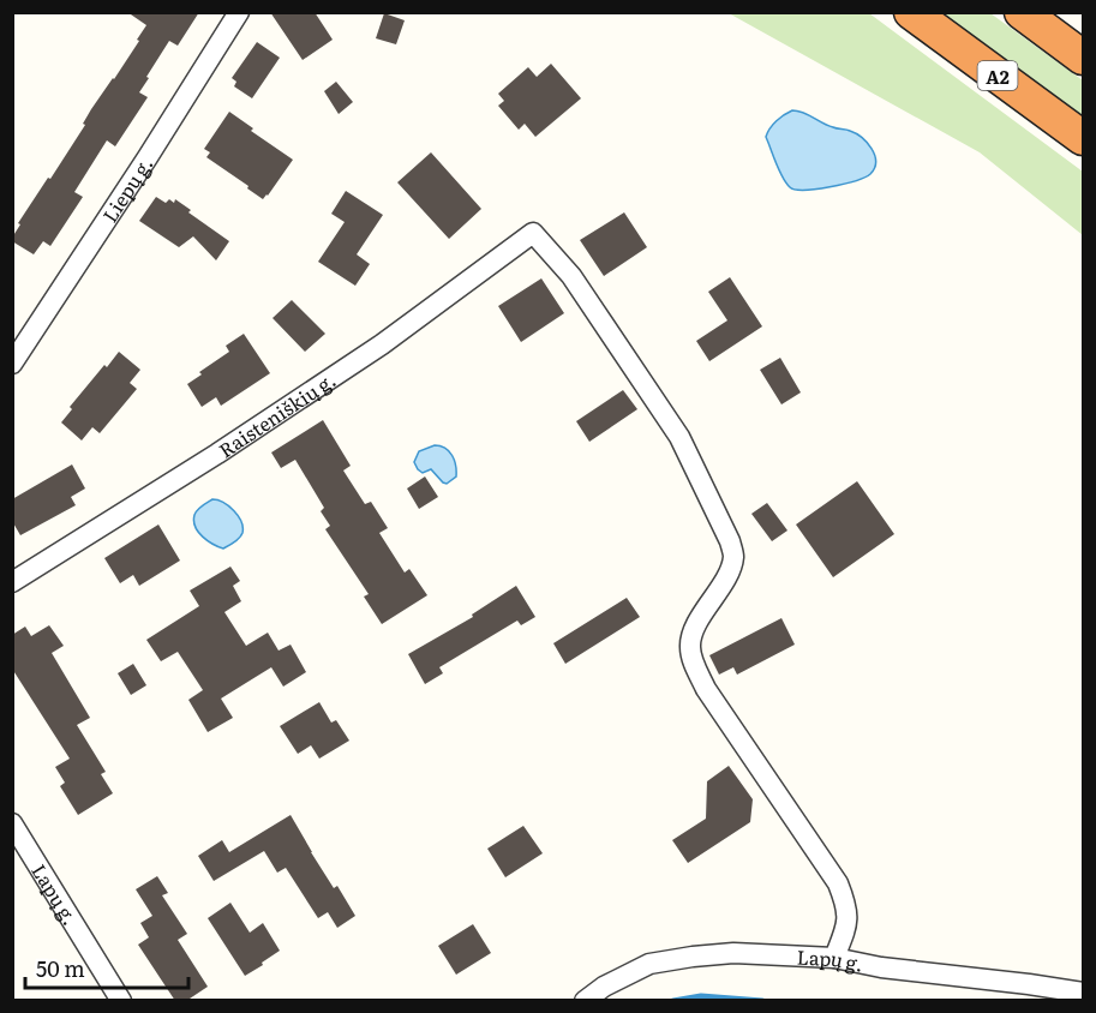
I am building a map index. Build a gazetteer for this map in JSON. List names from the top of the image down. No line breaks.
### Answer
{"streets":{"highway":["A2"],"street":["Liepų g.","Raisteniškių g.","Lapų g."]},"crossings":[["Raisteniškių g.","Lapų g."]],"scale_bar":"50 m"}
